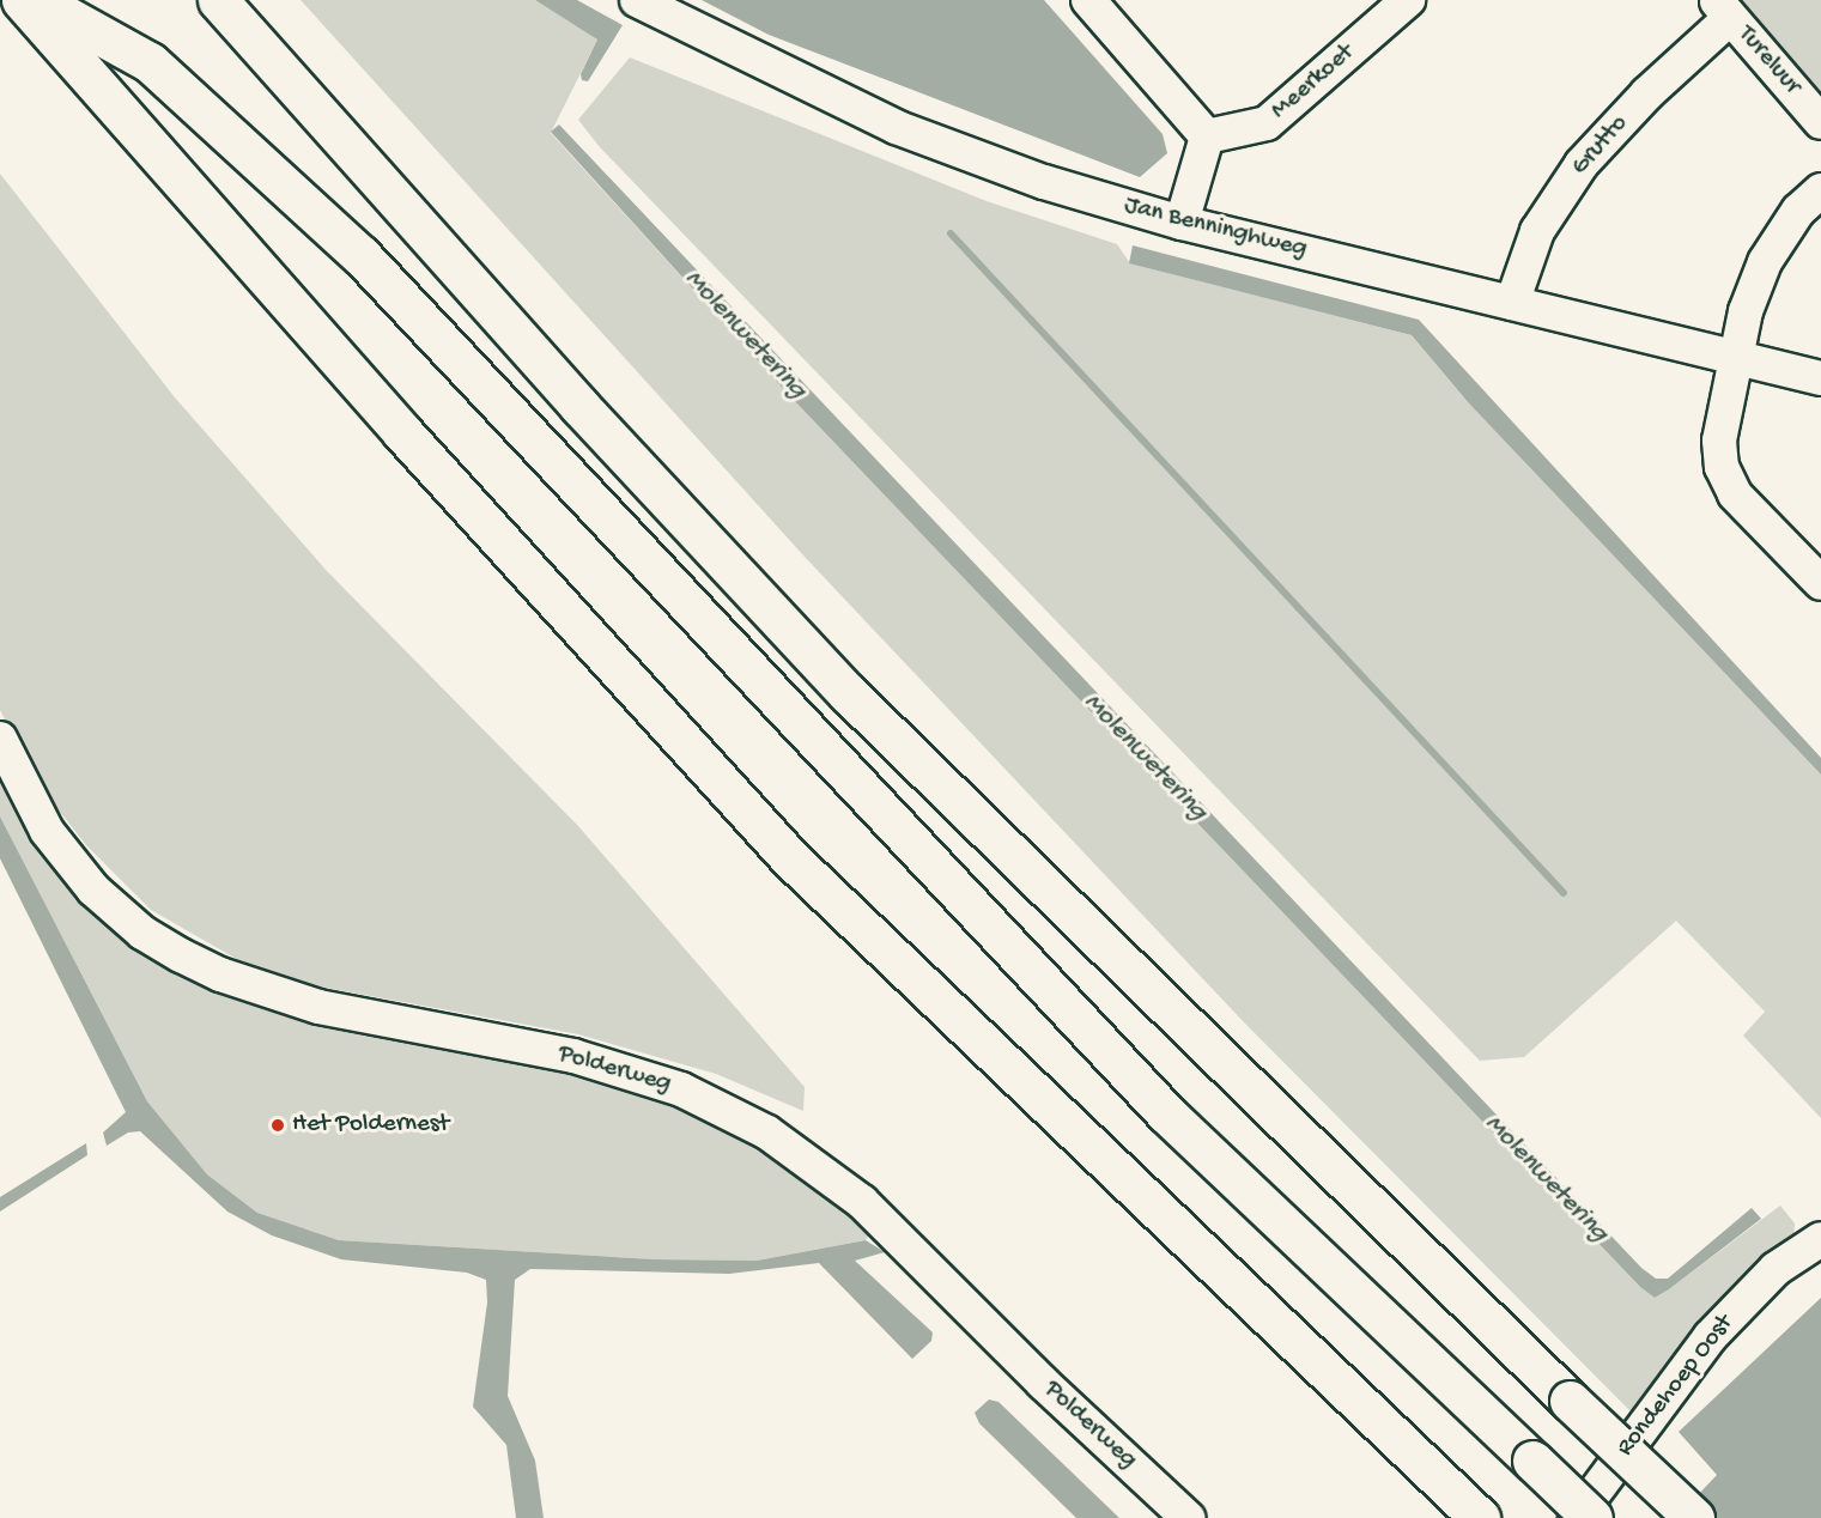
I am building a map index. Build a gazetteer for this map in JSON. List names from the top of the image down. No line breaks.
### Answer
{"streets":{"street":["Tureluur","Meerkoet","Grutto","Jan Benninghweg","Polderweg","Rondehoep Oost"]},"crossings":[["Tureluur","Grutto"],["Grutto","Jan Benninghweg"]],"water":["Molenwetering"],"places":["Het Poldernest"]}
